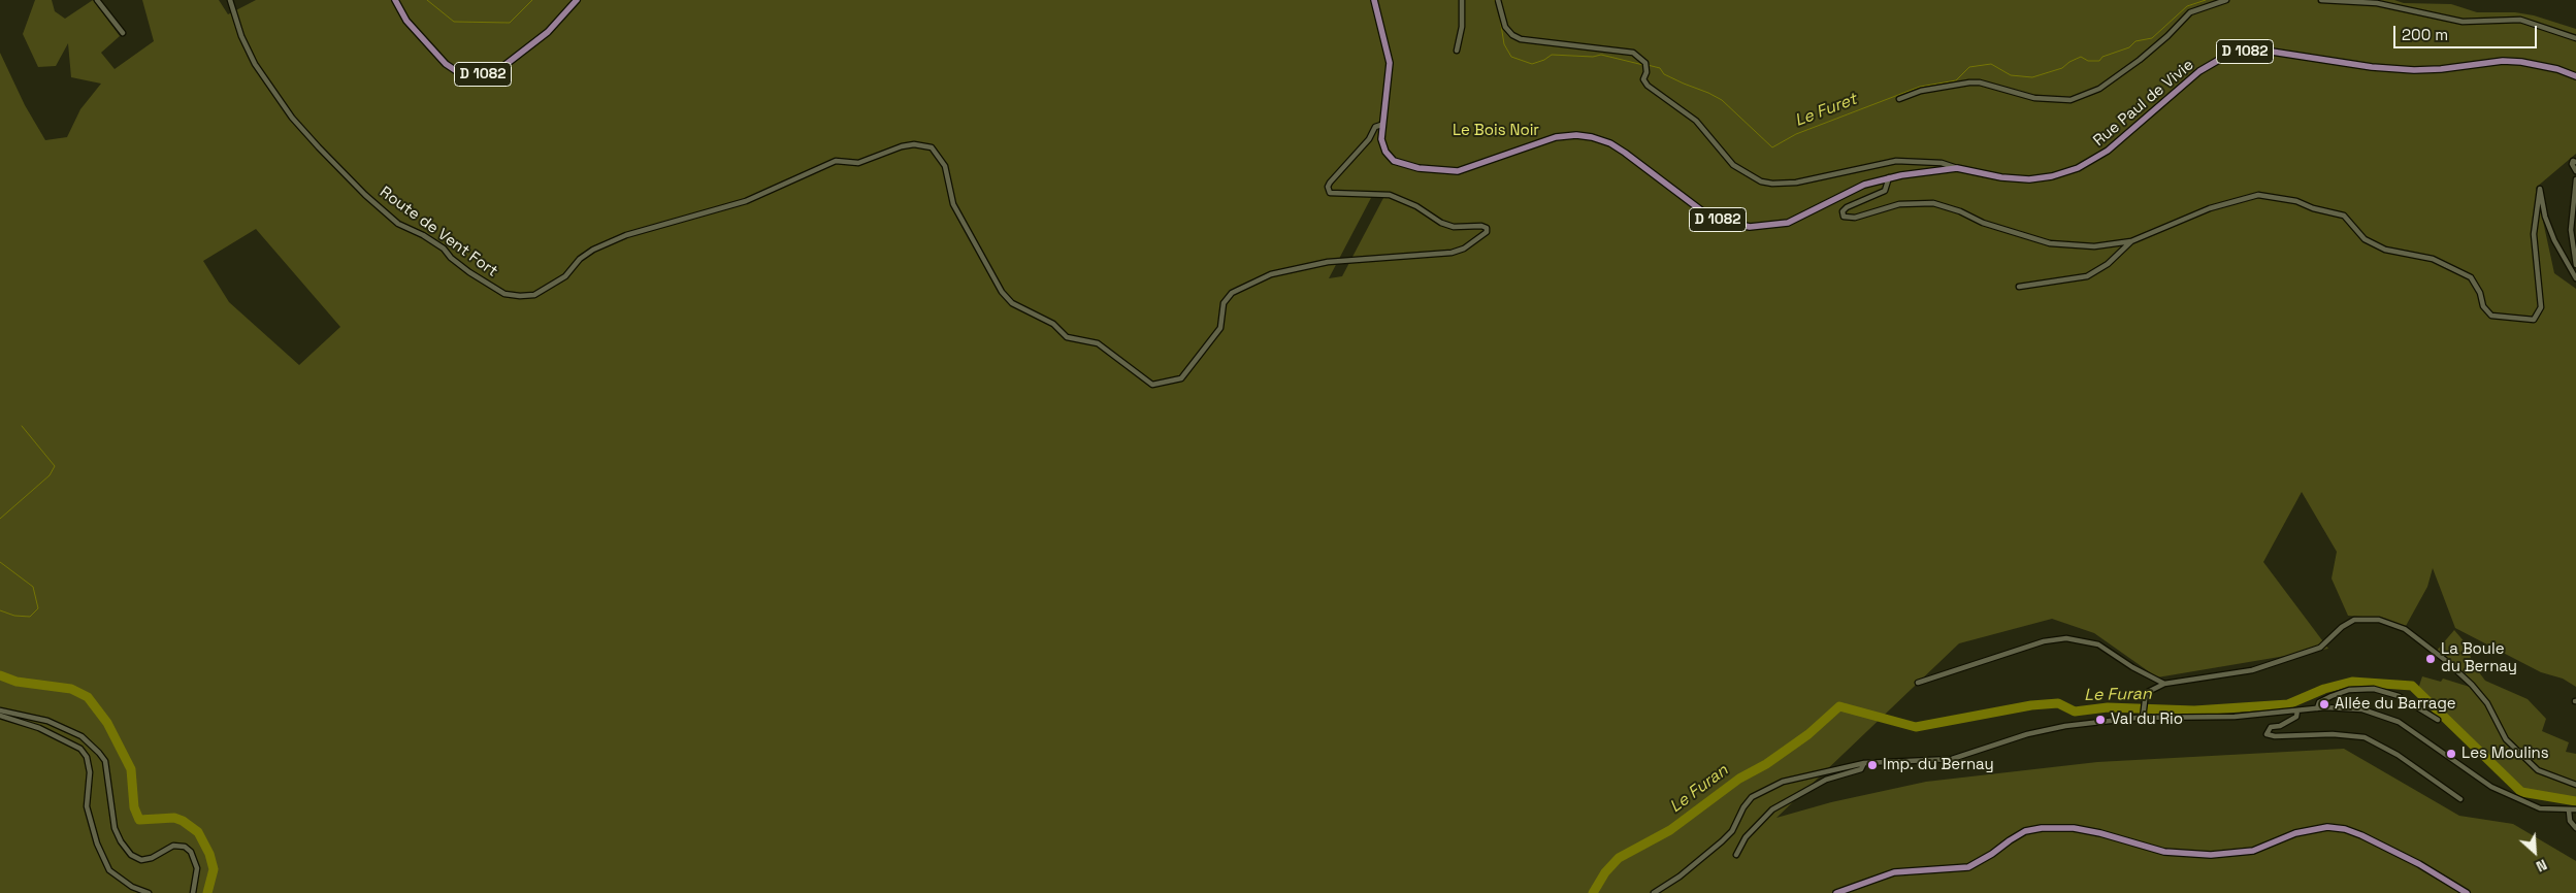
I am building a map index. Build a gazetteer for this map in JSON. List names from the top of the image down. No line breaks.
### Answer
{"streets":{"main road":["D 1082","Rue Paul de Vivie"],"street":["Route de Vent Fort"]},"crossings":[["D 1082","Rue Paul de Vivie"],["D 1082","Route de Vent Fort"],["Rue Paul de Vivie","Route de Vent Fort"]],"water":["Le Furet","Le Furan"],"parks":["Le Bois Noir"],"places":["La Boule du Bernay","Allée du Barrage","Val du Rio","Les Moulins","Imp. du Bernay"],"scale_bar":"200 m","north":"bottom right"}
